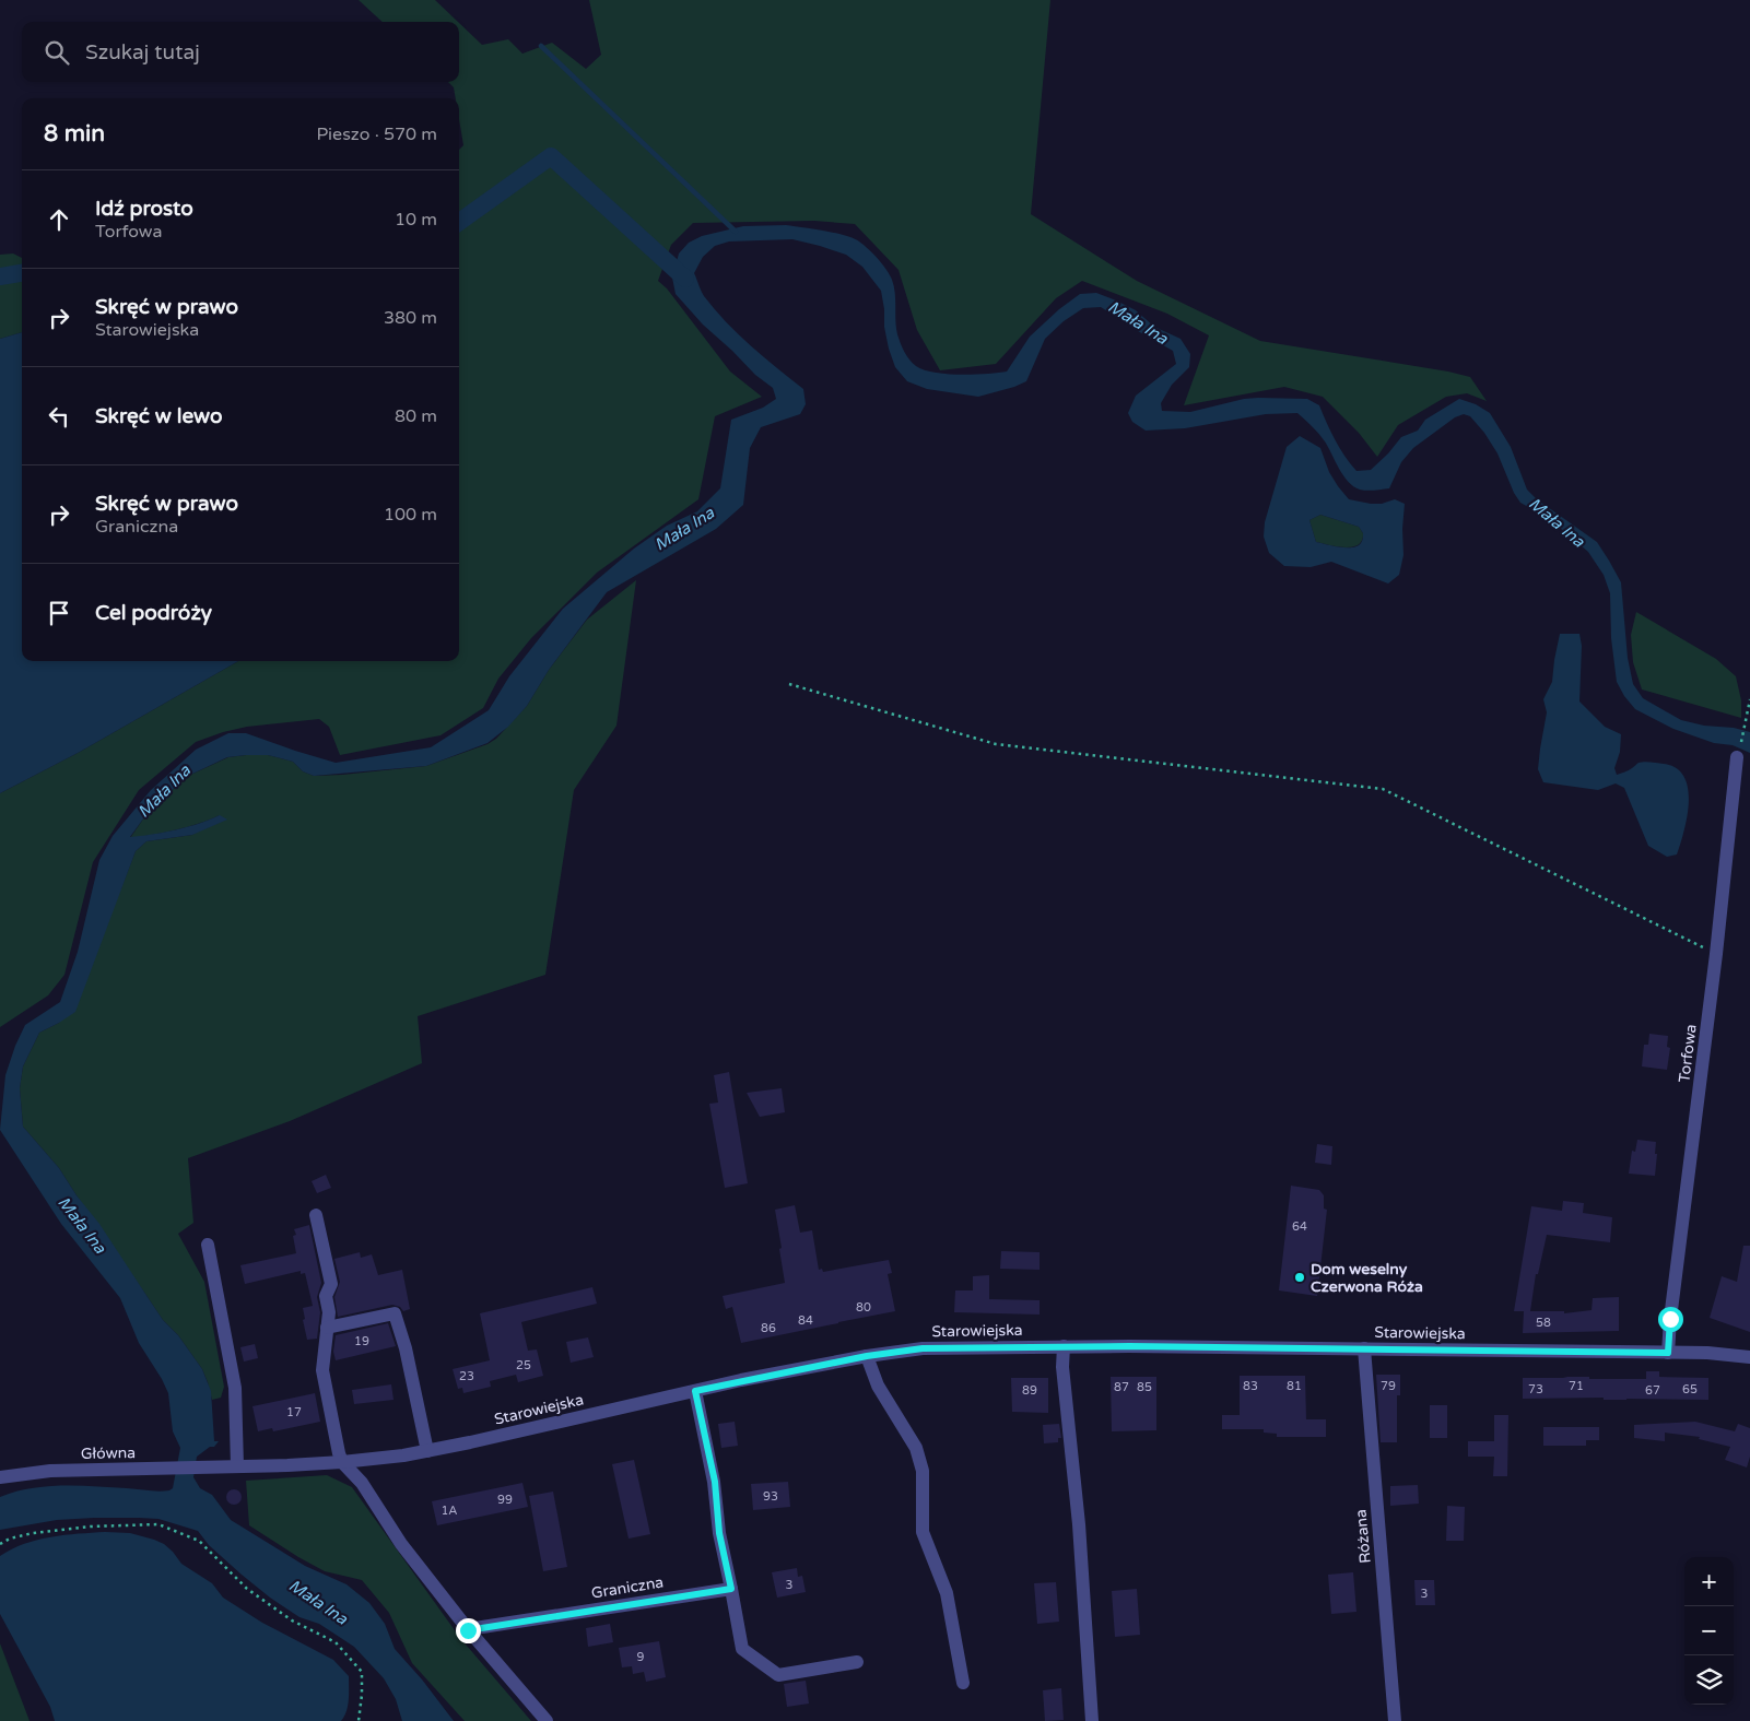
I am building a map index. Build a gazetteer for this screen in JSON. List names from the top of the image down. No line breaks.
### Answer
{"streets":{"street":["Torfowa","Starowiejska","Główna","Różana","Graniczna"]},"crossings":[["Torfowa","Starowiejska"],["Starowiejska","Główna"],["Starowiejska","Różana"]],"water":["Mała Ina"],"places":["Dom weselny Czerwona Róża"],"house_numbers":["64","80","84","58","86","19","25","23","83","81","79","71","87","85","73","65","89","67","17","93","99","1A","3","3","9"],"page":{"search":"Szukaj tutaj","heading":["8 min","Pieszo · 570 m"],"list":[["Idź prosto","Torfowa","10 m"],["Skręć w prawo","Starowiejska","380 m"],["Skręć w lewo","80 m"],["Skręć w prawo","Graniczna","100 m"],"Cel podróży"],"map_buttons":["+","−"]}}
